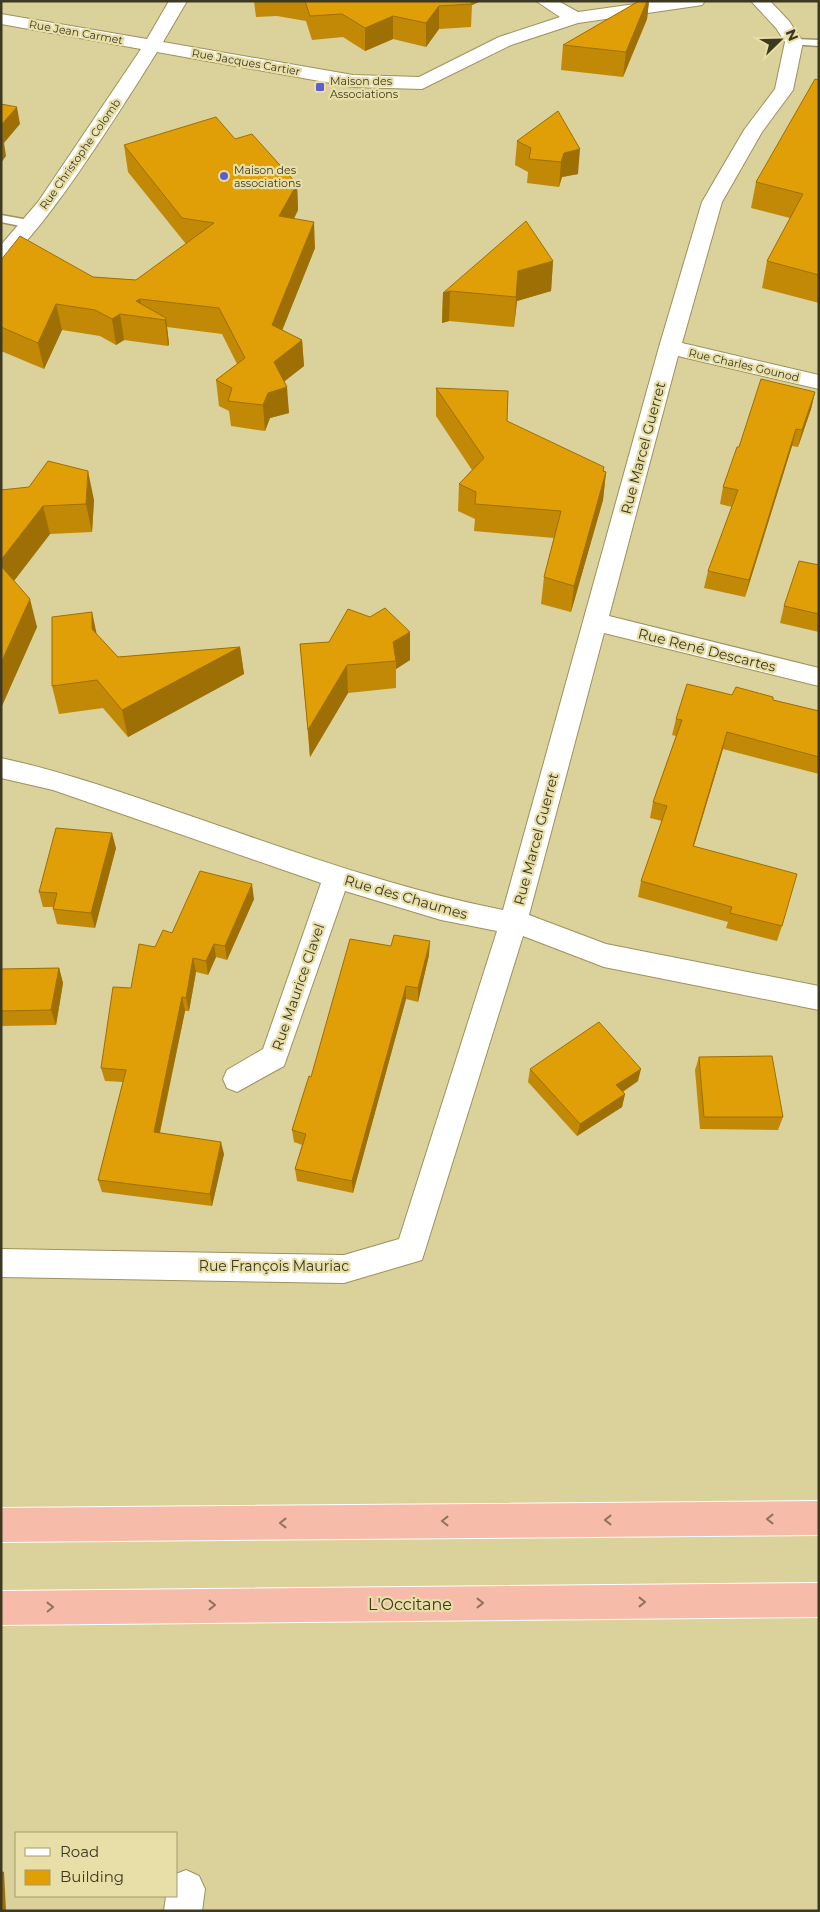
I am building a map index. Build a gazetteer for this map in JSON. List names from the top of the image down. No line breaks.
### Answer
{"streets":{"highway":["L'Occitane"],"street":["Rue Jean Carmet","Rue Jacques Cartier","Rue Christophe Colomb","Rue Charles Gounod","Rue Marcel Guerret","Rue René Descartes","Rue des Chaumes","Rue Maurice Clavel","Rue François Mauriac"]},"crossings":[["Rue Jean Carmet","Rue Jacques Cartier"],["Rue Jean Carmet","Rue Christophe Colomb"],["Rue Jacques Cartier","Rue Christophe Colomb"],["Rue Charles Gounod","Rue Marcel Guerret"],["Rue Marcel Guerret","Rue René Descartes"],["Rue Marcel Guerret","Rue des Chaumes"],["Rue Marcel Guerret","Rue François Mauriac"],["Rue des Chaumes","Rue Maurice Clavel"],["Rue des Chaumes","Rue François Mauriac"]],"places":{"transit":["Maison des Associations"],"other":["Maison des associations"]},"legend":["Road","Building"],"north":"top right"}
